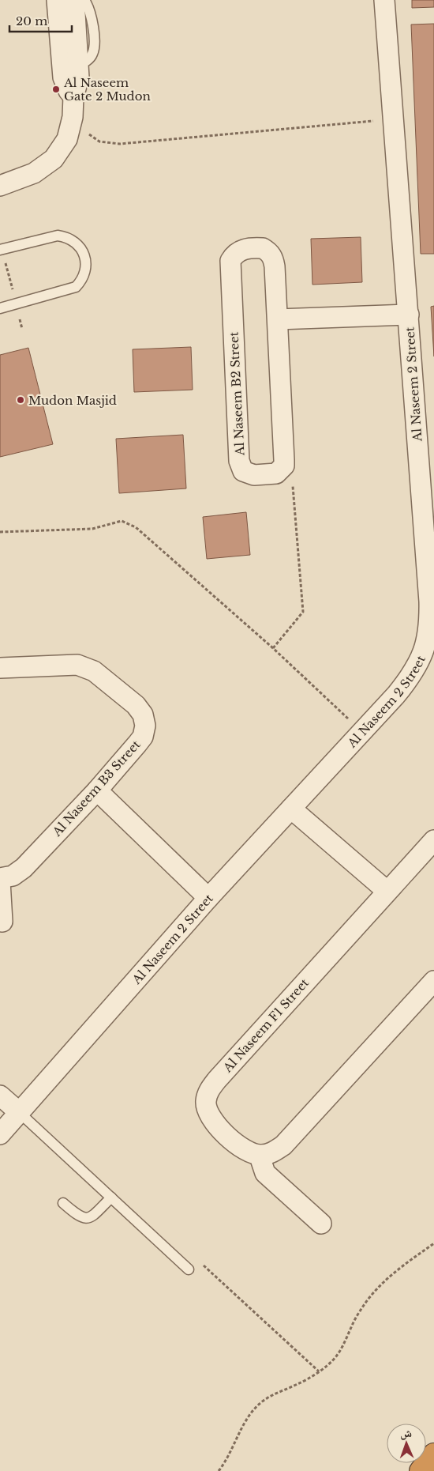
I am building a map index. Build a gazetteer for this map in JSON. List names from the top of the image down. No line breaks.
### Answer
{"streets":{"street":["Al Naseem 2 Street","Al Naseem B2 Street","Al Naseem B3 Street","Al Naseem F1 Street"]},"places":["Al Naseem Gate 2 Mudon","Mudon Masjid"],"scale_bar":"20 m","north":"top"}
